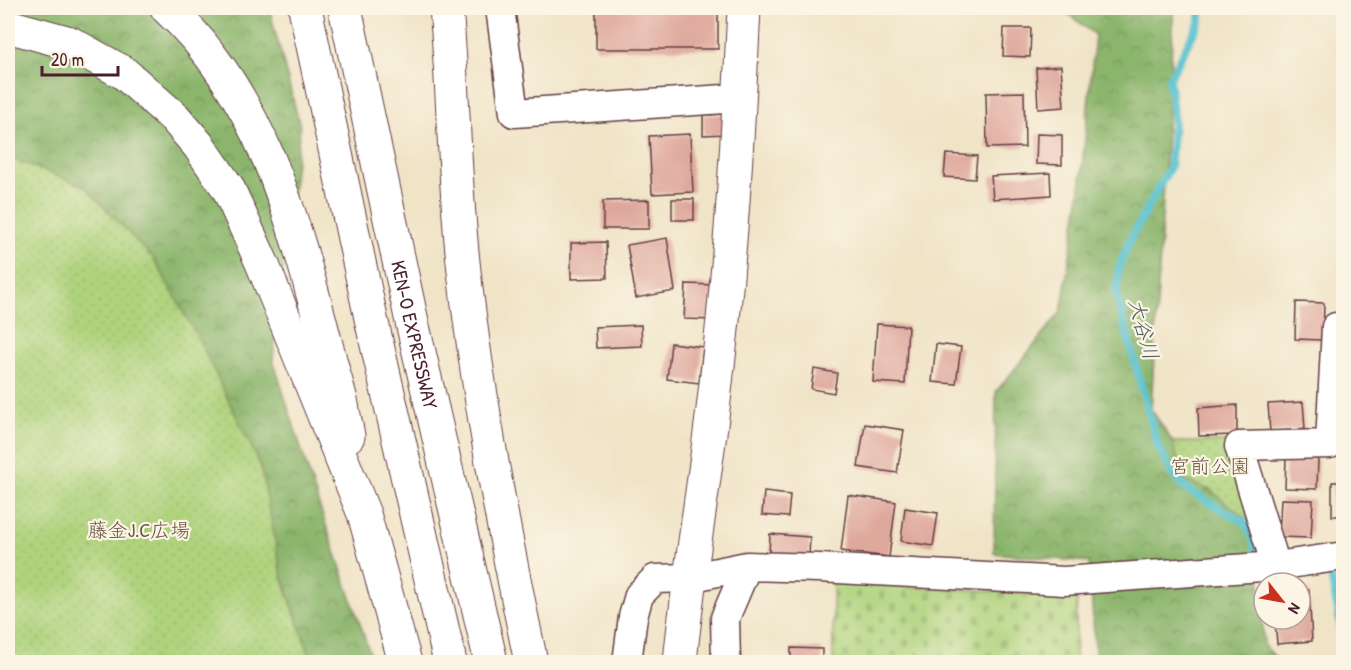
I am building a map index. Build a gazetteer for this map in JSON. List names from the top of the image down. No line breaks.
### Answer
{"streets":{"main road":["KEN-O EXPRESSWAY"]},"water":["大谷川"],"parks":["宮前公園","藤金J.C広場"],"scale_bar":"20 m","north":"bottom right"}
